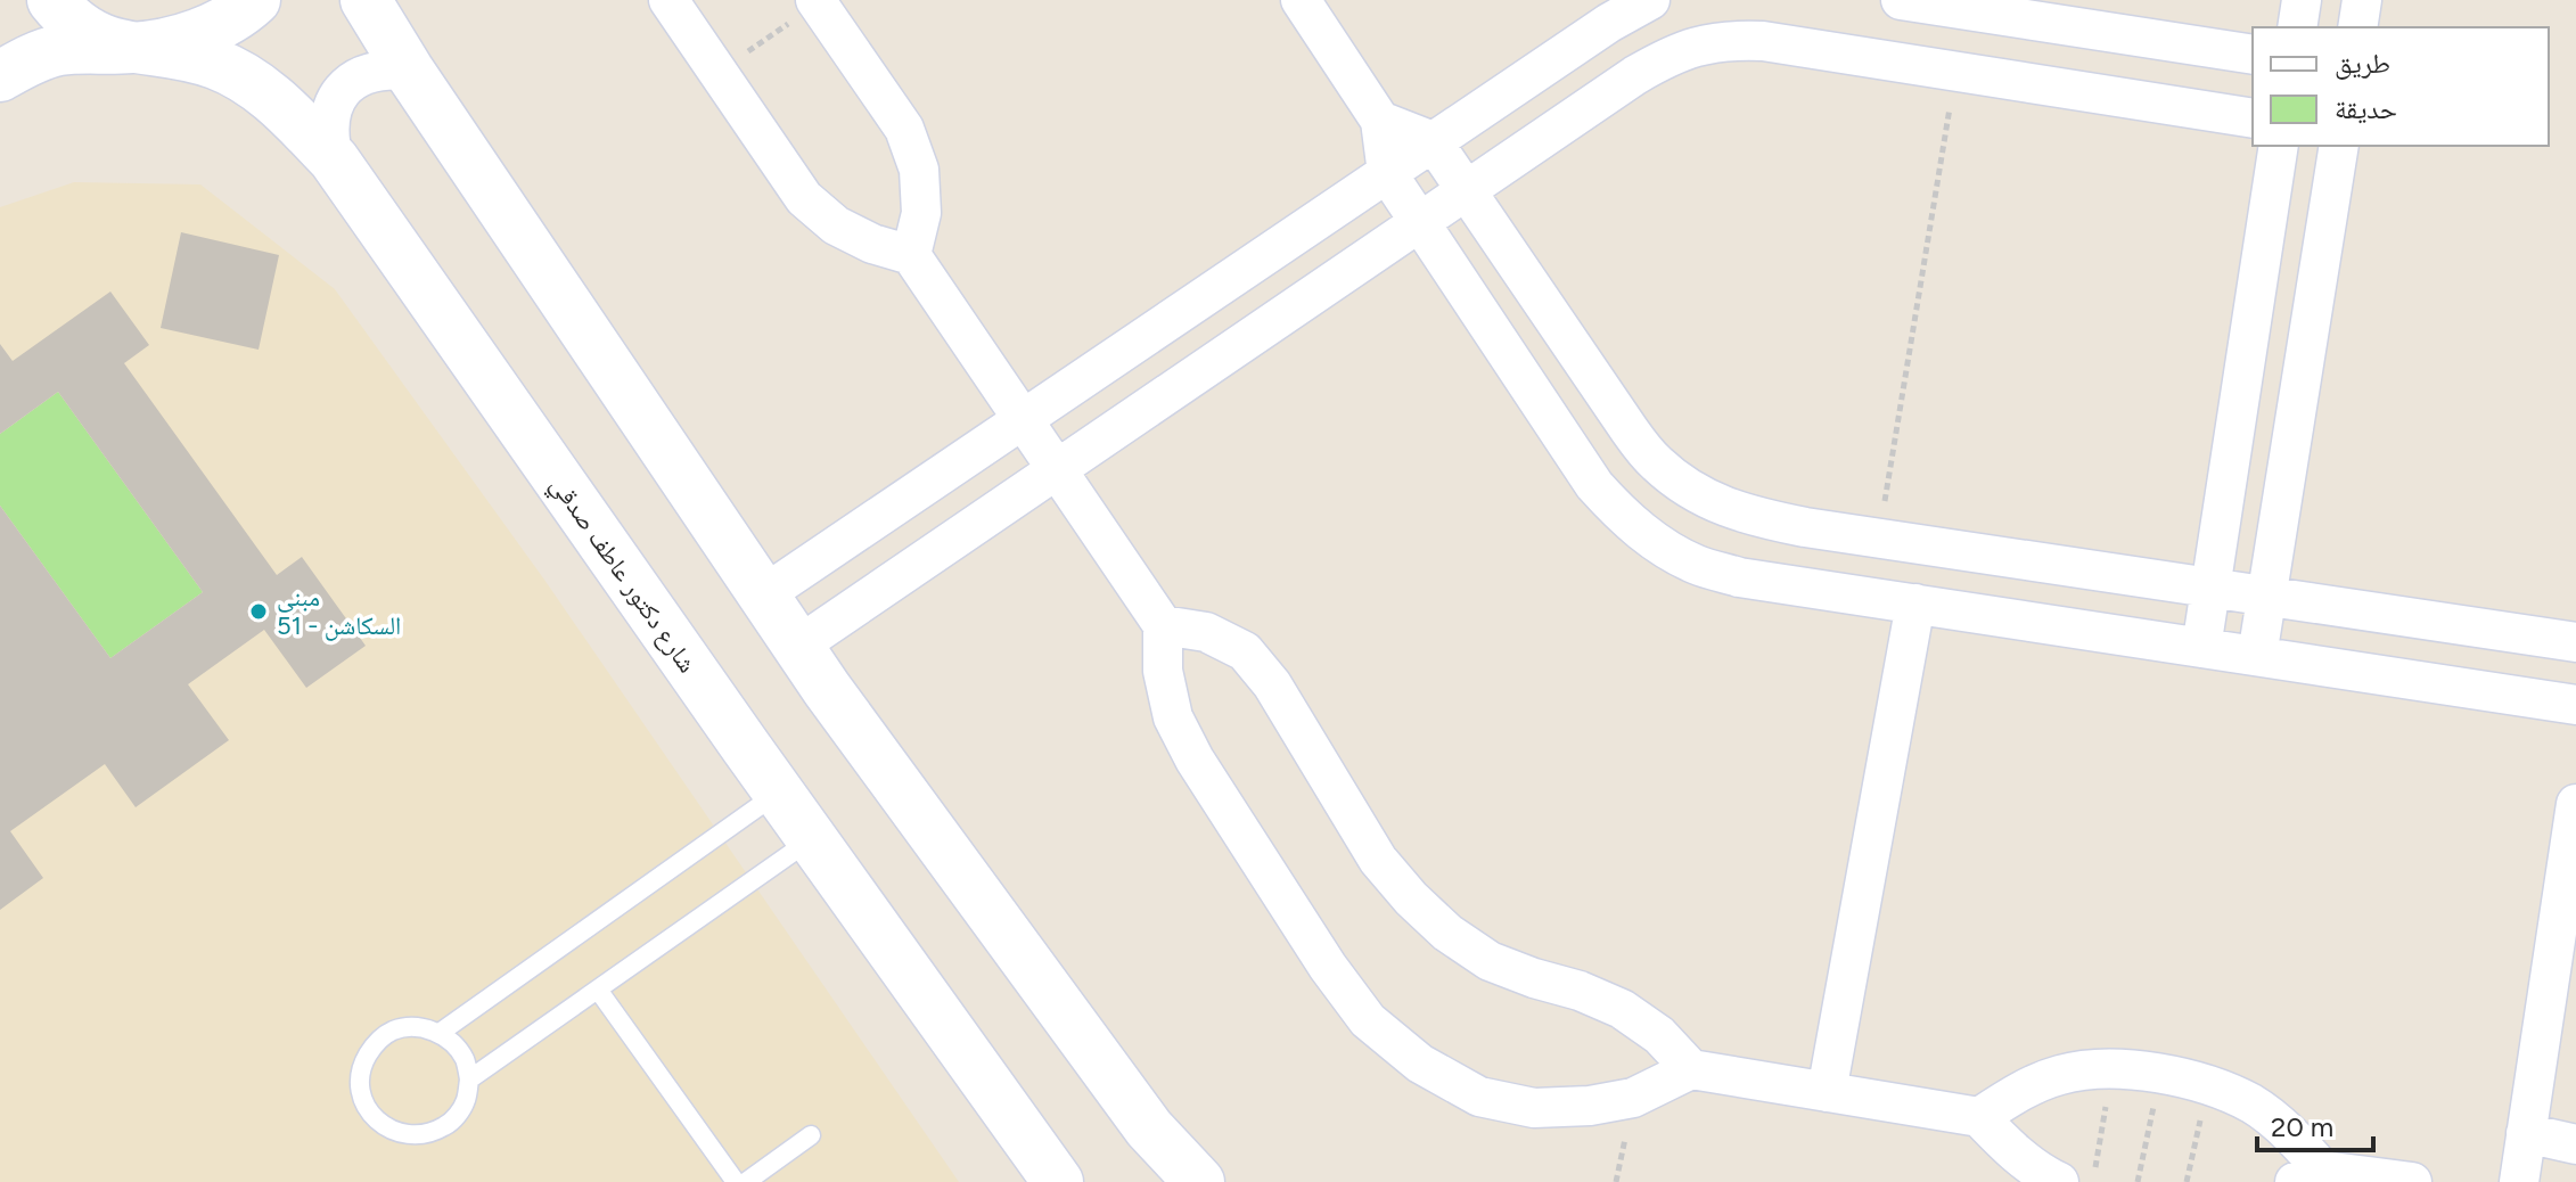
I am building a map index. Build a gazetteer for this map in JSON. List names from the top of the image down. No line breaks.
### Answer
{"streets":{"street":["شارع دكتور عاطف صدقي"]},"places":["مبنى السكاشن - 51"],"legend":["طريق","حديقة"],"scale_bar":"20 m"}
